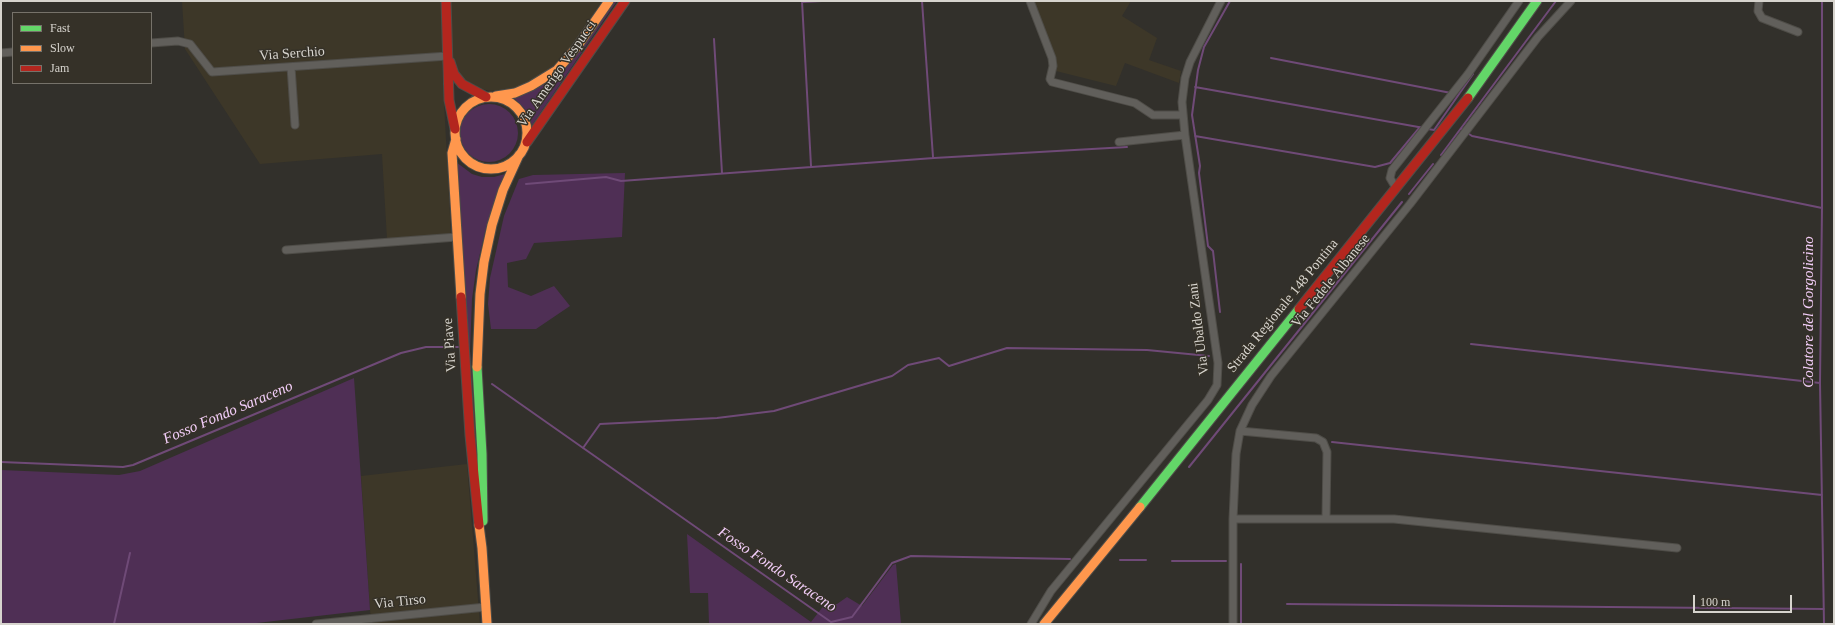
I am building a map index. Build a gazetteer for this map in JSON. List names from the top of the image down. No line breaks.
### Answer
{"streets":{"main road":["Via Amerigo Vespucci","Strada Regionale 148 Pontina","Via Piave"],"street":["Via Serchio","Via Fedele Albanese","Via Ubaldo Zani","Via Tirso"]},"crossings":[["Via Amerigo Vespucci","Via Piave"],["Via Piave","Via Tirso"]],"water":["Colatore del Gorgolicino","Fosso Fondo Saraceno"],"legend":["Fast","Slow","Jam"],"scale_bar":"100 m"}
